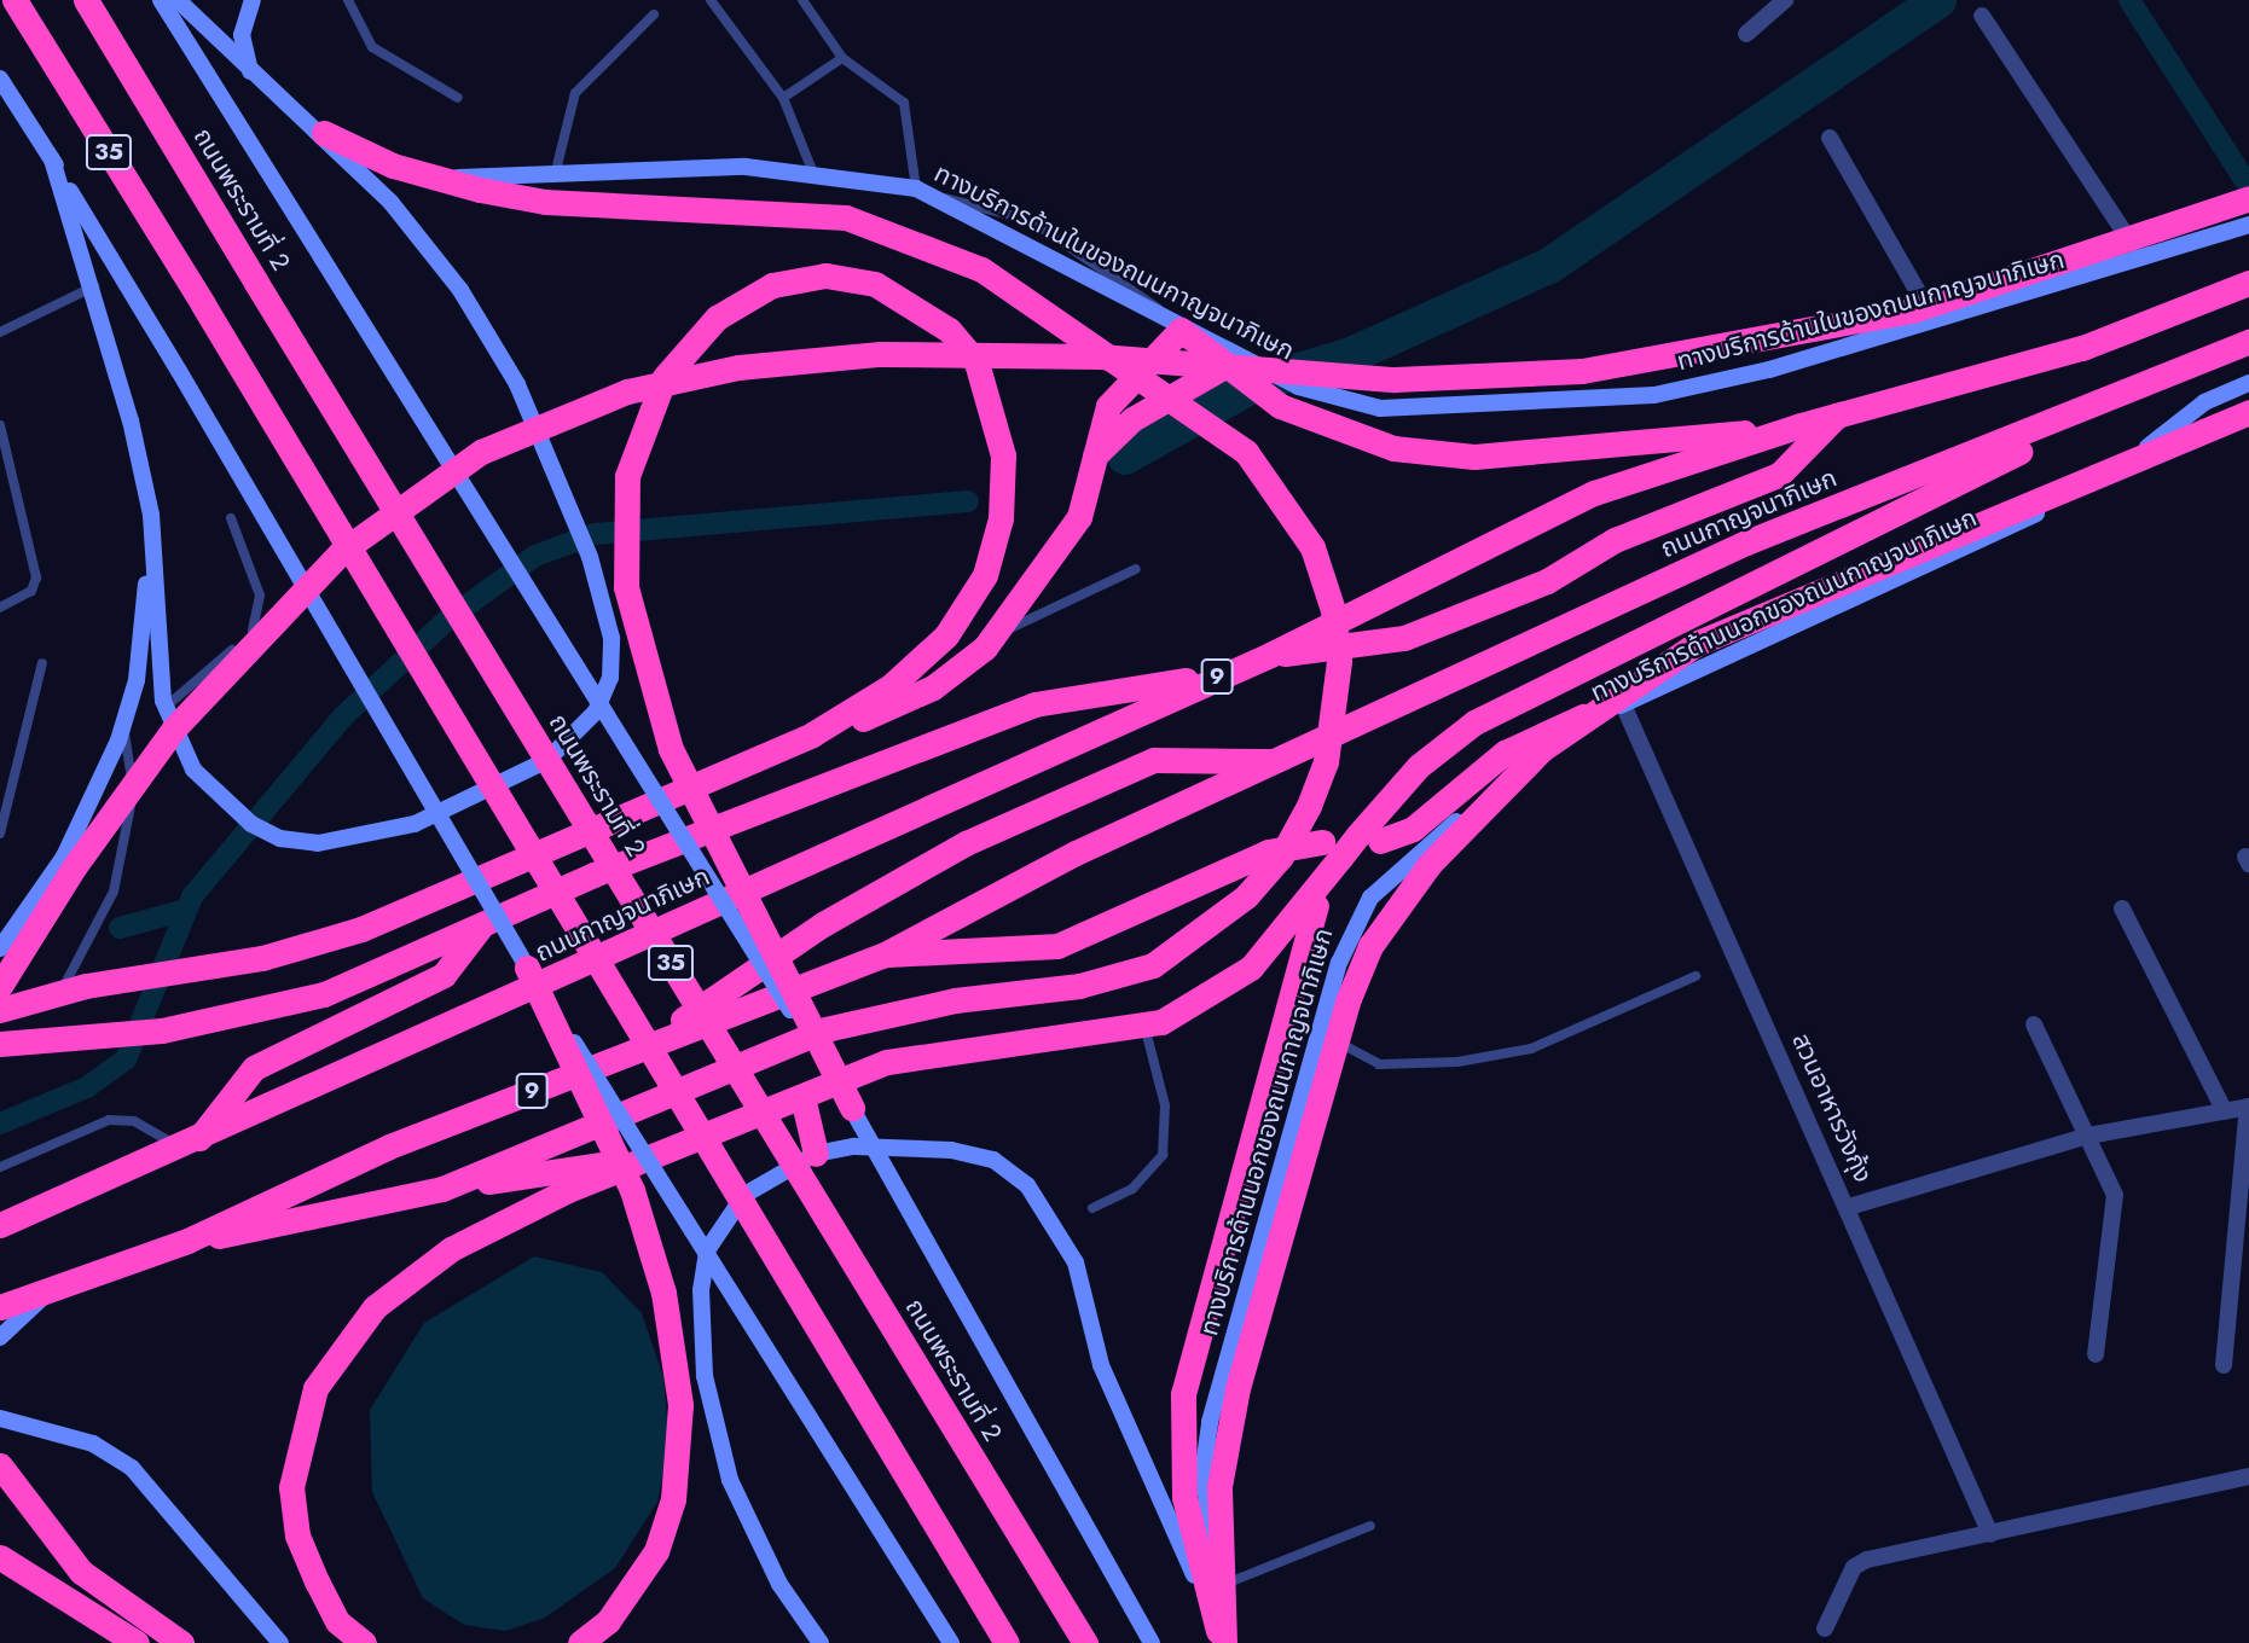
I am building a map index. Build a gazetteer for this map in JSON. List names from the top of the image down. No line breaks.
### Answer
{"streets":{"highway":["35","ถนนพระรามที่ 2","ถนนกาญจนาภิเษก","9"],"main road":["ทางบริการด้านในของถนนกาญจนาภิเษก","ทางบริการด้านนอกของถนนกาญจนาภิเษก"],"street":["สวนอาหารวังกุ้ง"]},"crossings":[["ทางบริการด้านนอกของถนนกาญจนาภิเษก","สวนอาหารวังกุ้ง"]]}
